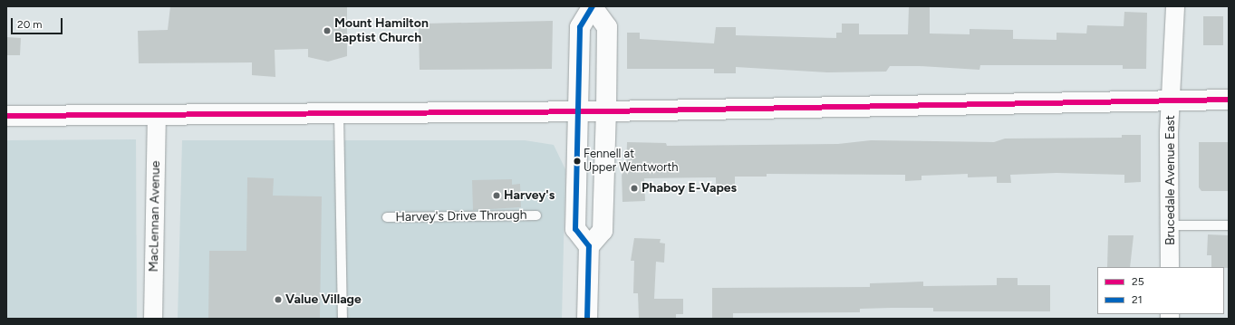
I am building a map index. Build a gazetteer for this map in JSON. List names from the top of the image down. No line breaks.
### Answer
{"streets":{"street":["Brucedale Avenue East","MacLennan Avenue"],"lane":["Harvey's Drive Through"]},"places":["Mount Hamilton Baptist Church","Fennell at Upper Wentworth","Phaboy E-Vapes","Harvey's","Value Village"],"lines":["transit line 21","transit line 25"],"legend":["25","21"],"scale_bar":"20 m"}
